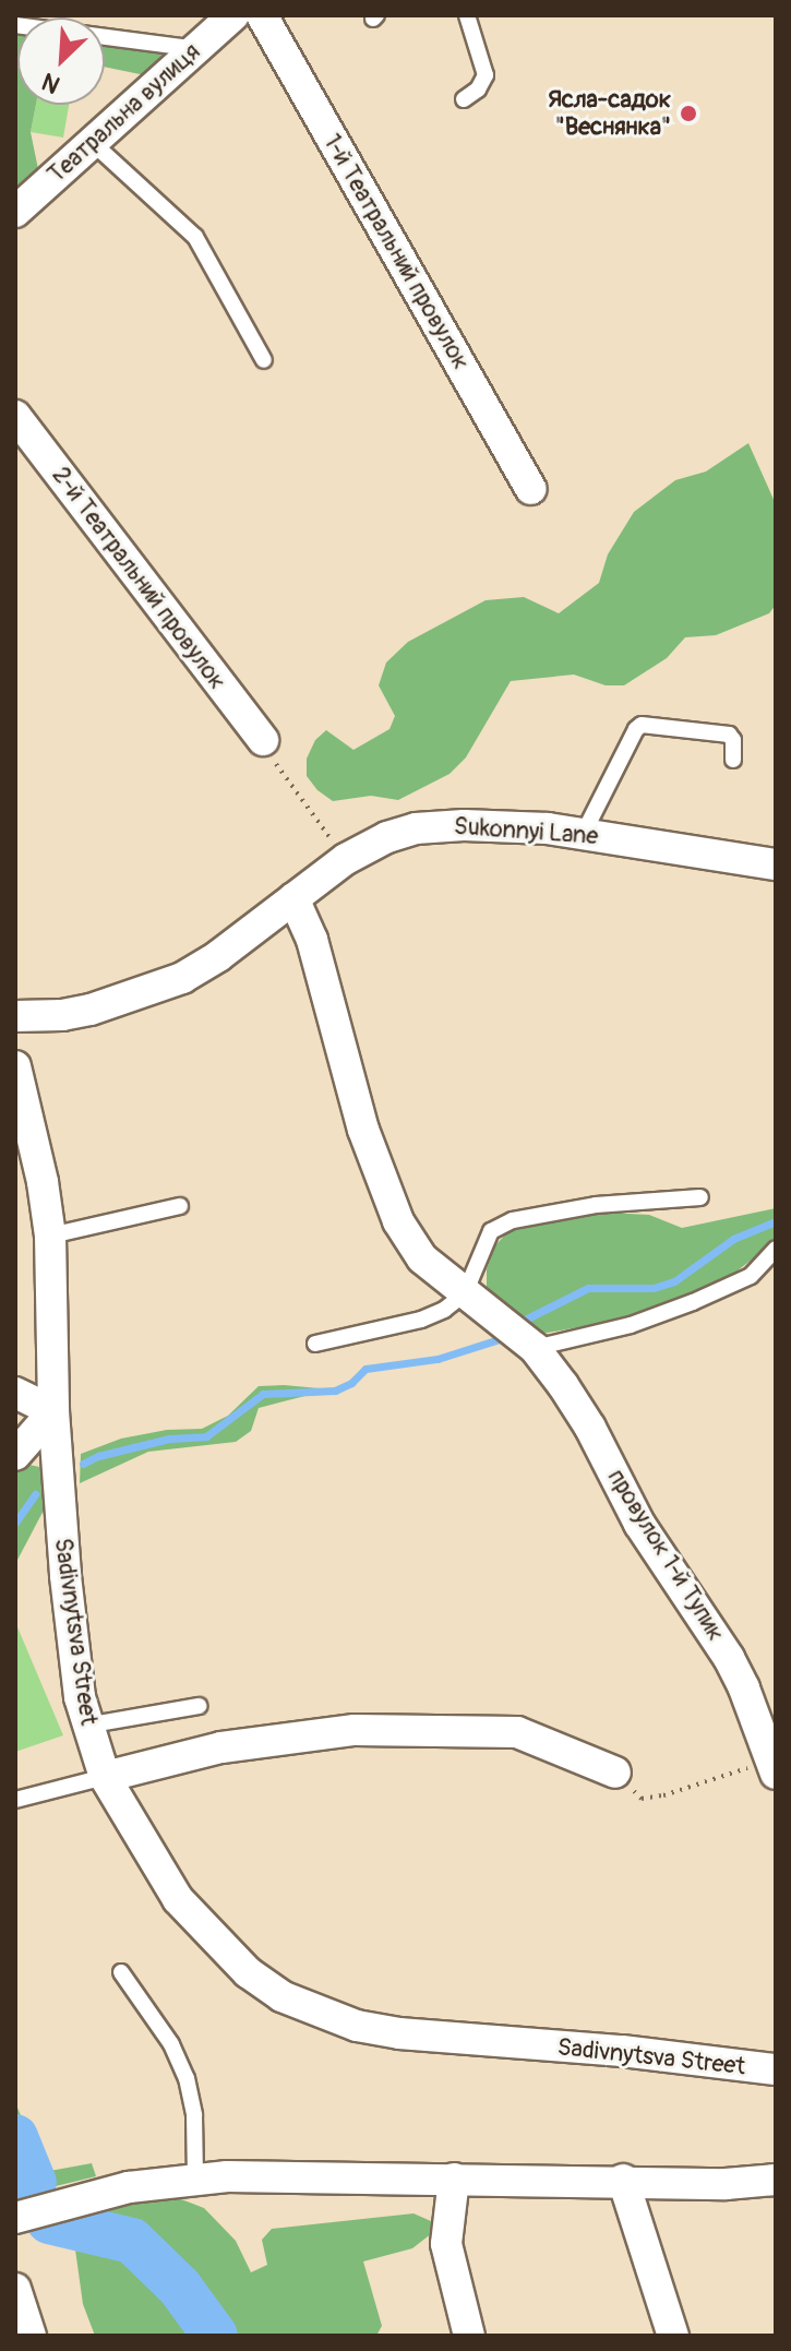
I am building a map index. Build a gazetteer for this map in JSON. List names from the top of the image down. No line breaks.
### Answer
{"streets":{"street":["Театральна вулиця","1-й Театральний провулок","2-й Театральний провулок","Sukonnyi Lane","провулок 1-й Тупик","Sadivnytsva Street"]},"places":["Ясла-садок \"Веснянка\""],"north":"bottom left"}
